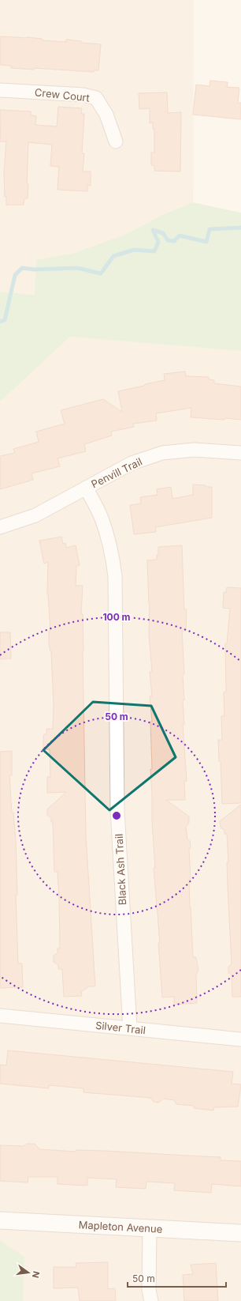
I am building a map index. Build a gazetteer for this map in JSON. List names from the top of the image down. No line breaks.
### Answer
{"streets":{"street":["Crew Court","Penvill Trail","Black Ash Trail","Silver Trail","Mapleton Avenue"]},"crossings":[["Penvill Trail","Black Ash Trail"],["Black Ash Trail","Silver Trail"]],"scale_bar":"50 m","north":"right","rings":["100 m","50 m"]}
